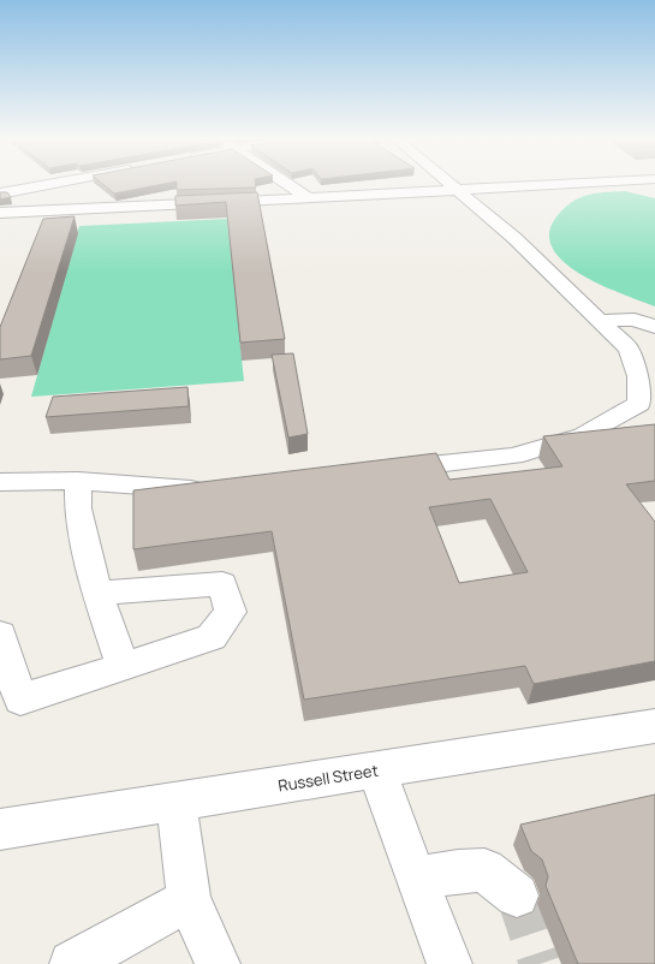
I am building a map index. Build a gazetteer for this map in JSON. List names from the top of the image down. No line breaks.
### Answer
{"streets":{"street":["Russell Street"]}}
